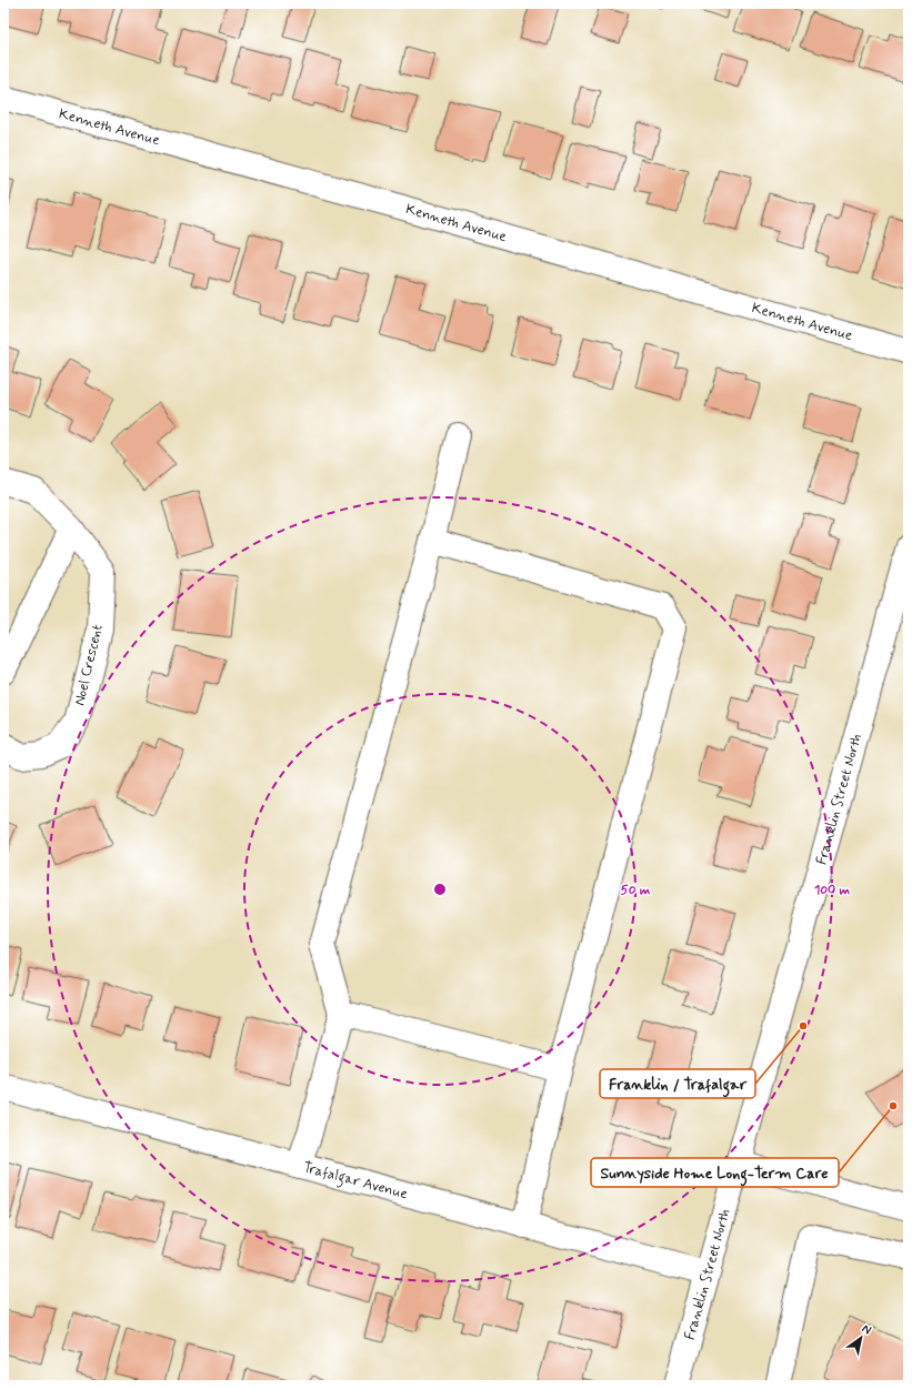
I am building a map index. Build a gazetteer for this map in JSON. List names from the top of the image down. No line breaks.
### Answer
{"streets":{"street":["Kenneth Avenue","Noel Crescent","Franklin Street North","Trafalgar Avenue"]},"crossings":[["Franklin Street North","Trafalgar Avenue"]],"places":["Franklin / Trafalgar","Sunnyside Home Long-Term Care"],"north":"top right","rings":["50 m","100 m"]}
